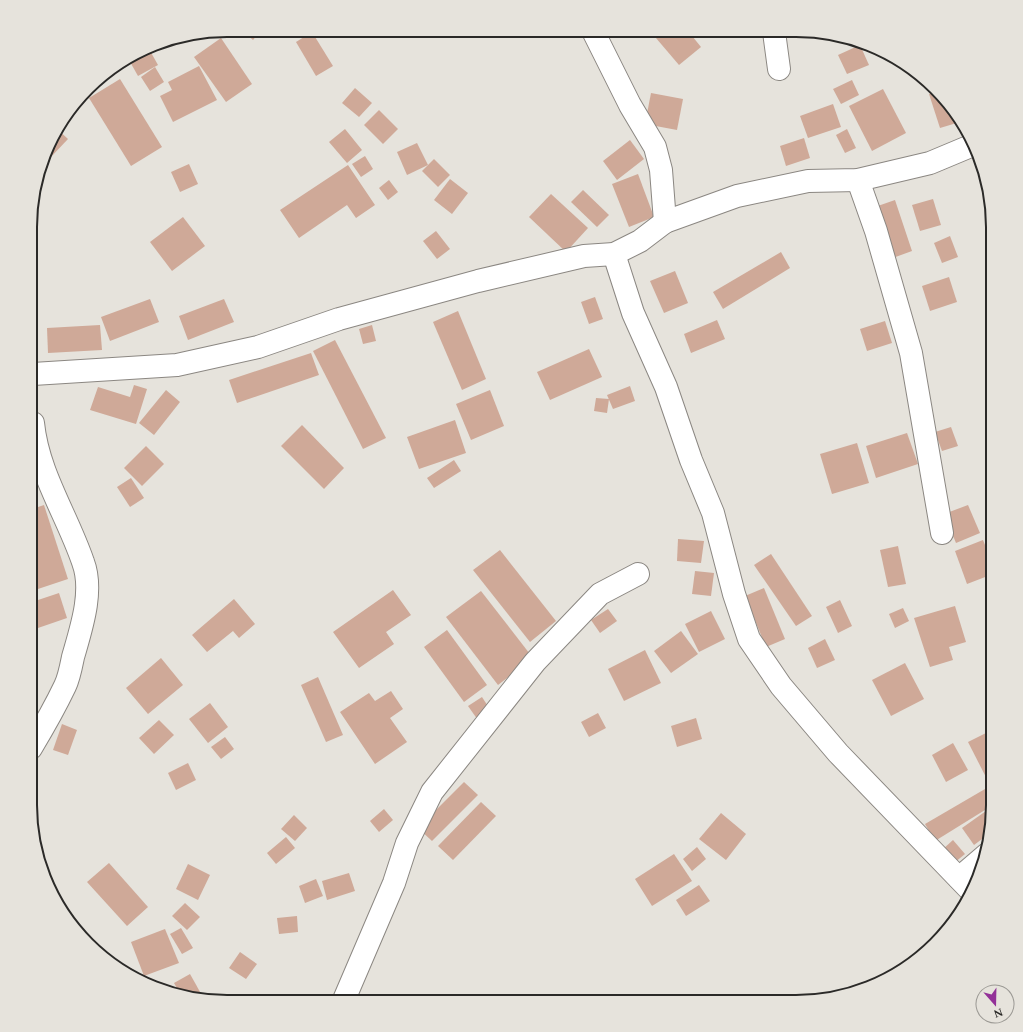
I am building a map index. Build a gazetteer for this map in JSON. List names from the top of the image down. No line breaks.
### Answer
{"north":"bottom"}
